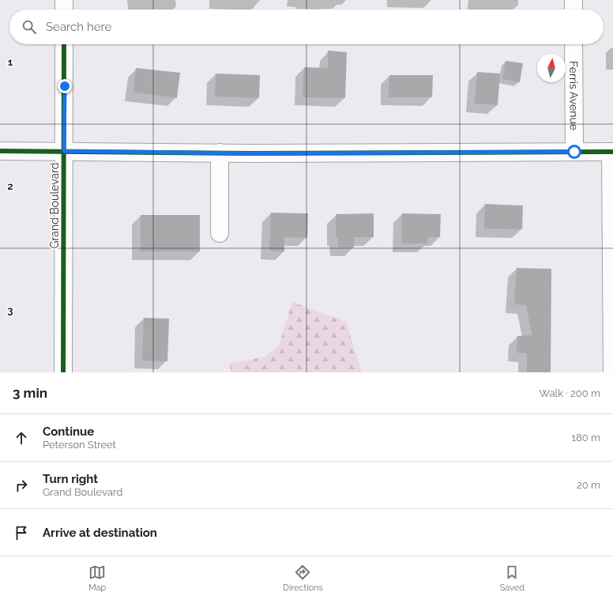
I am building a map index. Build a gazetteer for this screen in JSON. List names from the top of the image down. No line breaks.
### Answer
{"streets":{"street":["Ferris Avenue","Grand Boulevard"]},"north":"top","page":{"search":"Search here","heading":["3 min","Walk · 200 m"],"list":[["Continue","Peterson Street","180 m"],["Turn right","Grand Boulevard","20 m"],"Arrive at destination"],"nav":["Map","Directions","Saved"]},"grid":{"rows":["1","2","3"]}}
